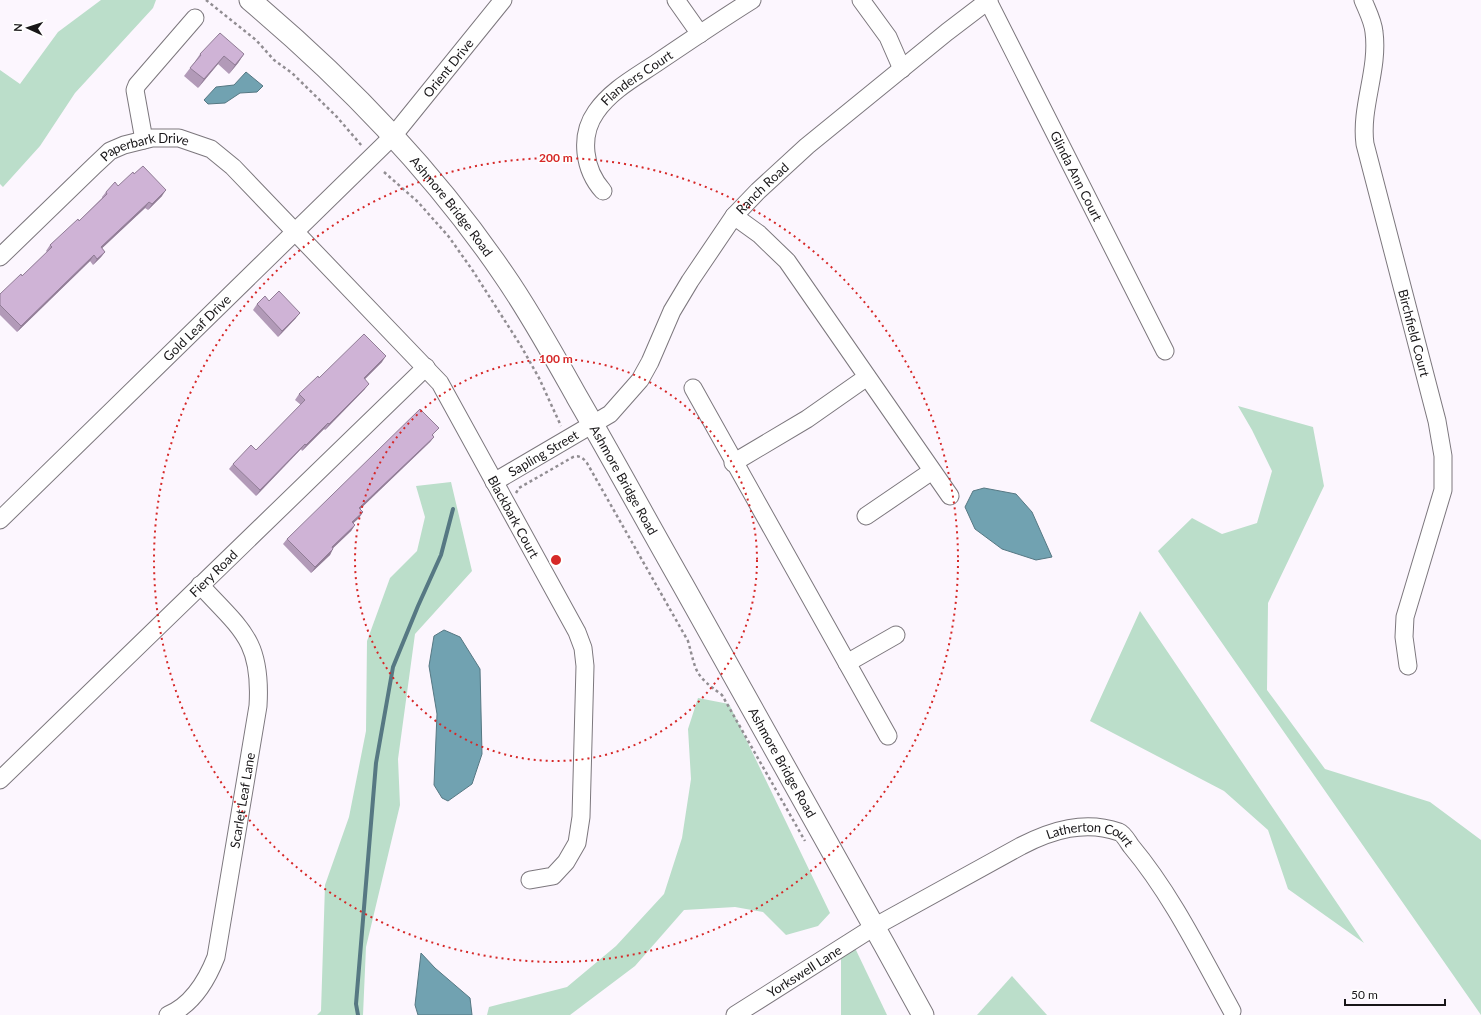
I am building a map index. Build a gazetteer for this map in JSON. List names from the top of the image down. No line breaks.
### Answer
{"streets":{"main road":["Ashmore Bridge Road"],"street":["Orient Drive","Flanders Court","Paperbark Drive","Glinda Ann Court","Ranch Road","Gold Leaf Drive","Birchfield Court","Sapling Street","Blackbark Court","Fiery Road","Scarlet Leaf Lane","Latherton Court","Yorkswell Lane"]},"crossings":[["Orient Drive","Ashmore Bridge Road"],["Orient Drive","Gold Leaf Drive"],["Paperbark Drive","Gold Leaf Drive"],["Paperbark Drive","Blackbark Court"],["Glinda Ann Court","Ranch Road"],["Ranch Road","Ashmore Bridge Road"],["Ranch Road","Sapling Street"],["Ashmore Bridge Road","Gold Leaf Drive"],["Ashmore Bridge Road","Sapling Street"],["Ashmore Bridge Road","Latherton Court"],["Ashmore Bridge Road","Yorkswell Lane"],["Gold Leaf Drive","Blackbark Court"],["Sapling Street","Blackbark Court"],["Blackbark Court","Fiery Road"],["Fiery Road","Scarlet Leaf Lane"],["Latherton Court","Yorkswell Lane"]],"scale_bar":"50 m","north":"left","rings":["200 m","100 m"]}
